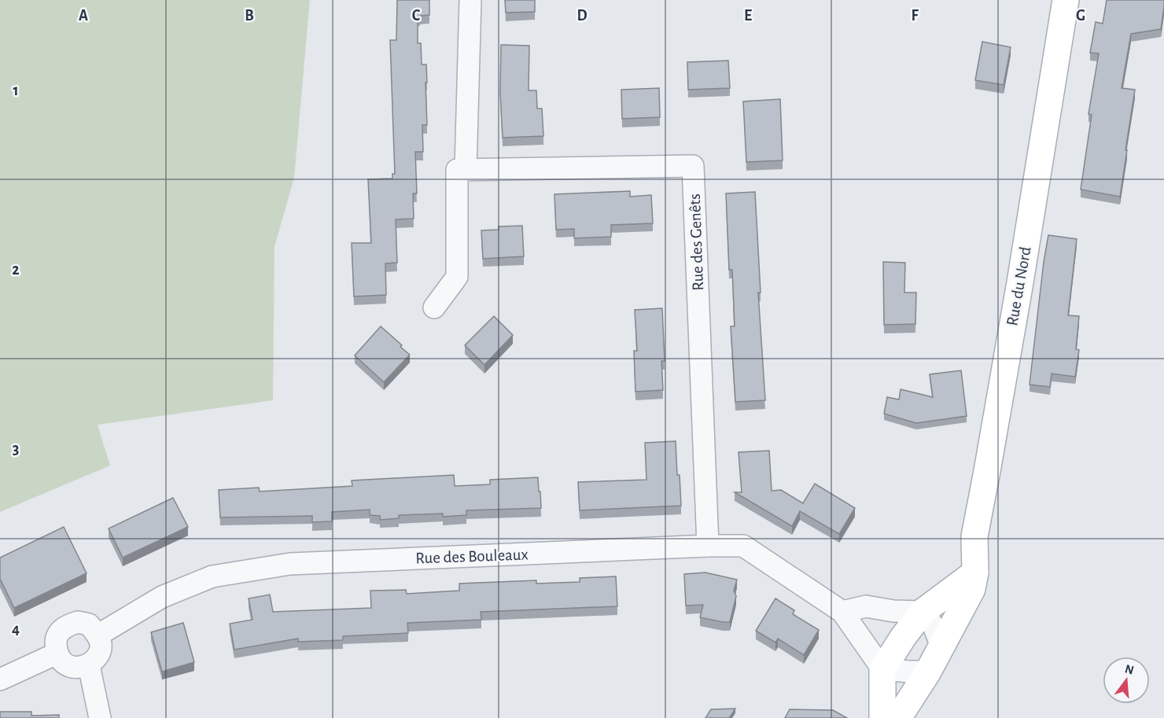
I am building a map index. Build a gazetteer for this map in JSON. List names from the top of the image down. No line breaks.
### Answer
{"streets":{"street":["Rue des Genêts","Rue du Nord","Rue des Bouleaux"]},"crossings":[["Rue des Genêts","Rue des Bouleaux"]],"north":"top","grid":{"columns":["A","B","C","D","E","F","G"],"rows":["1","2","3","4"]}}
